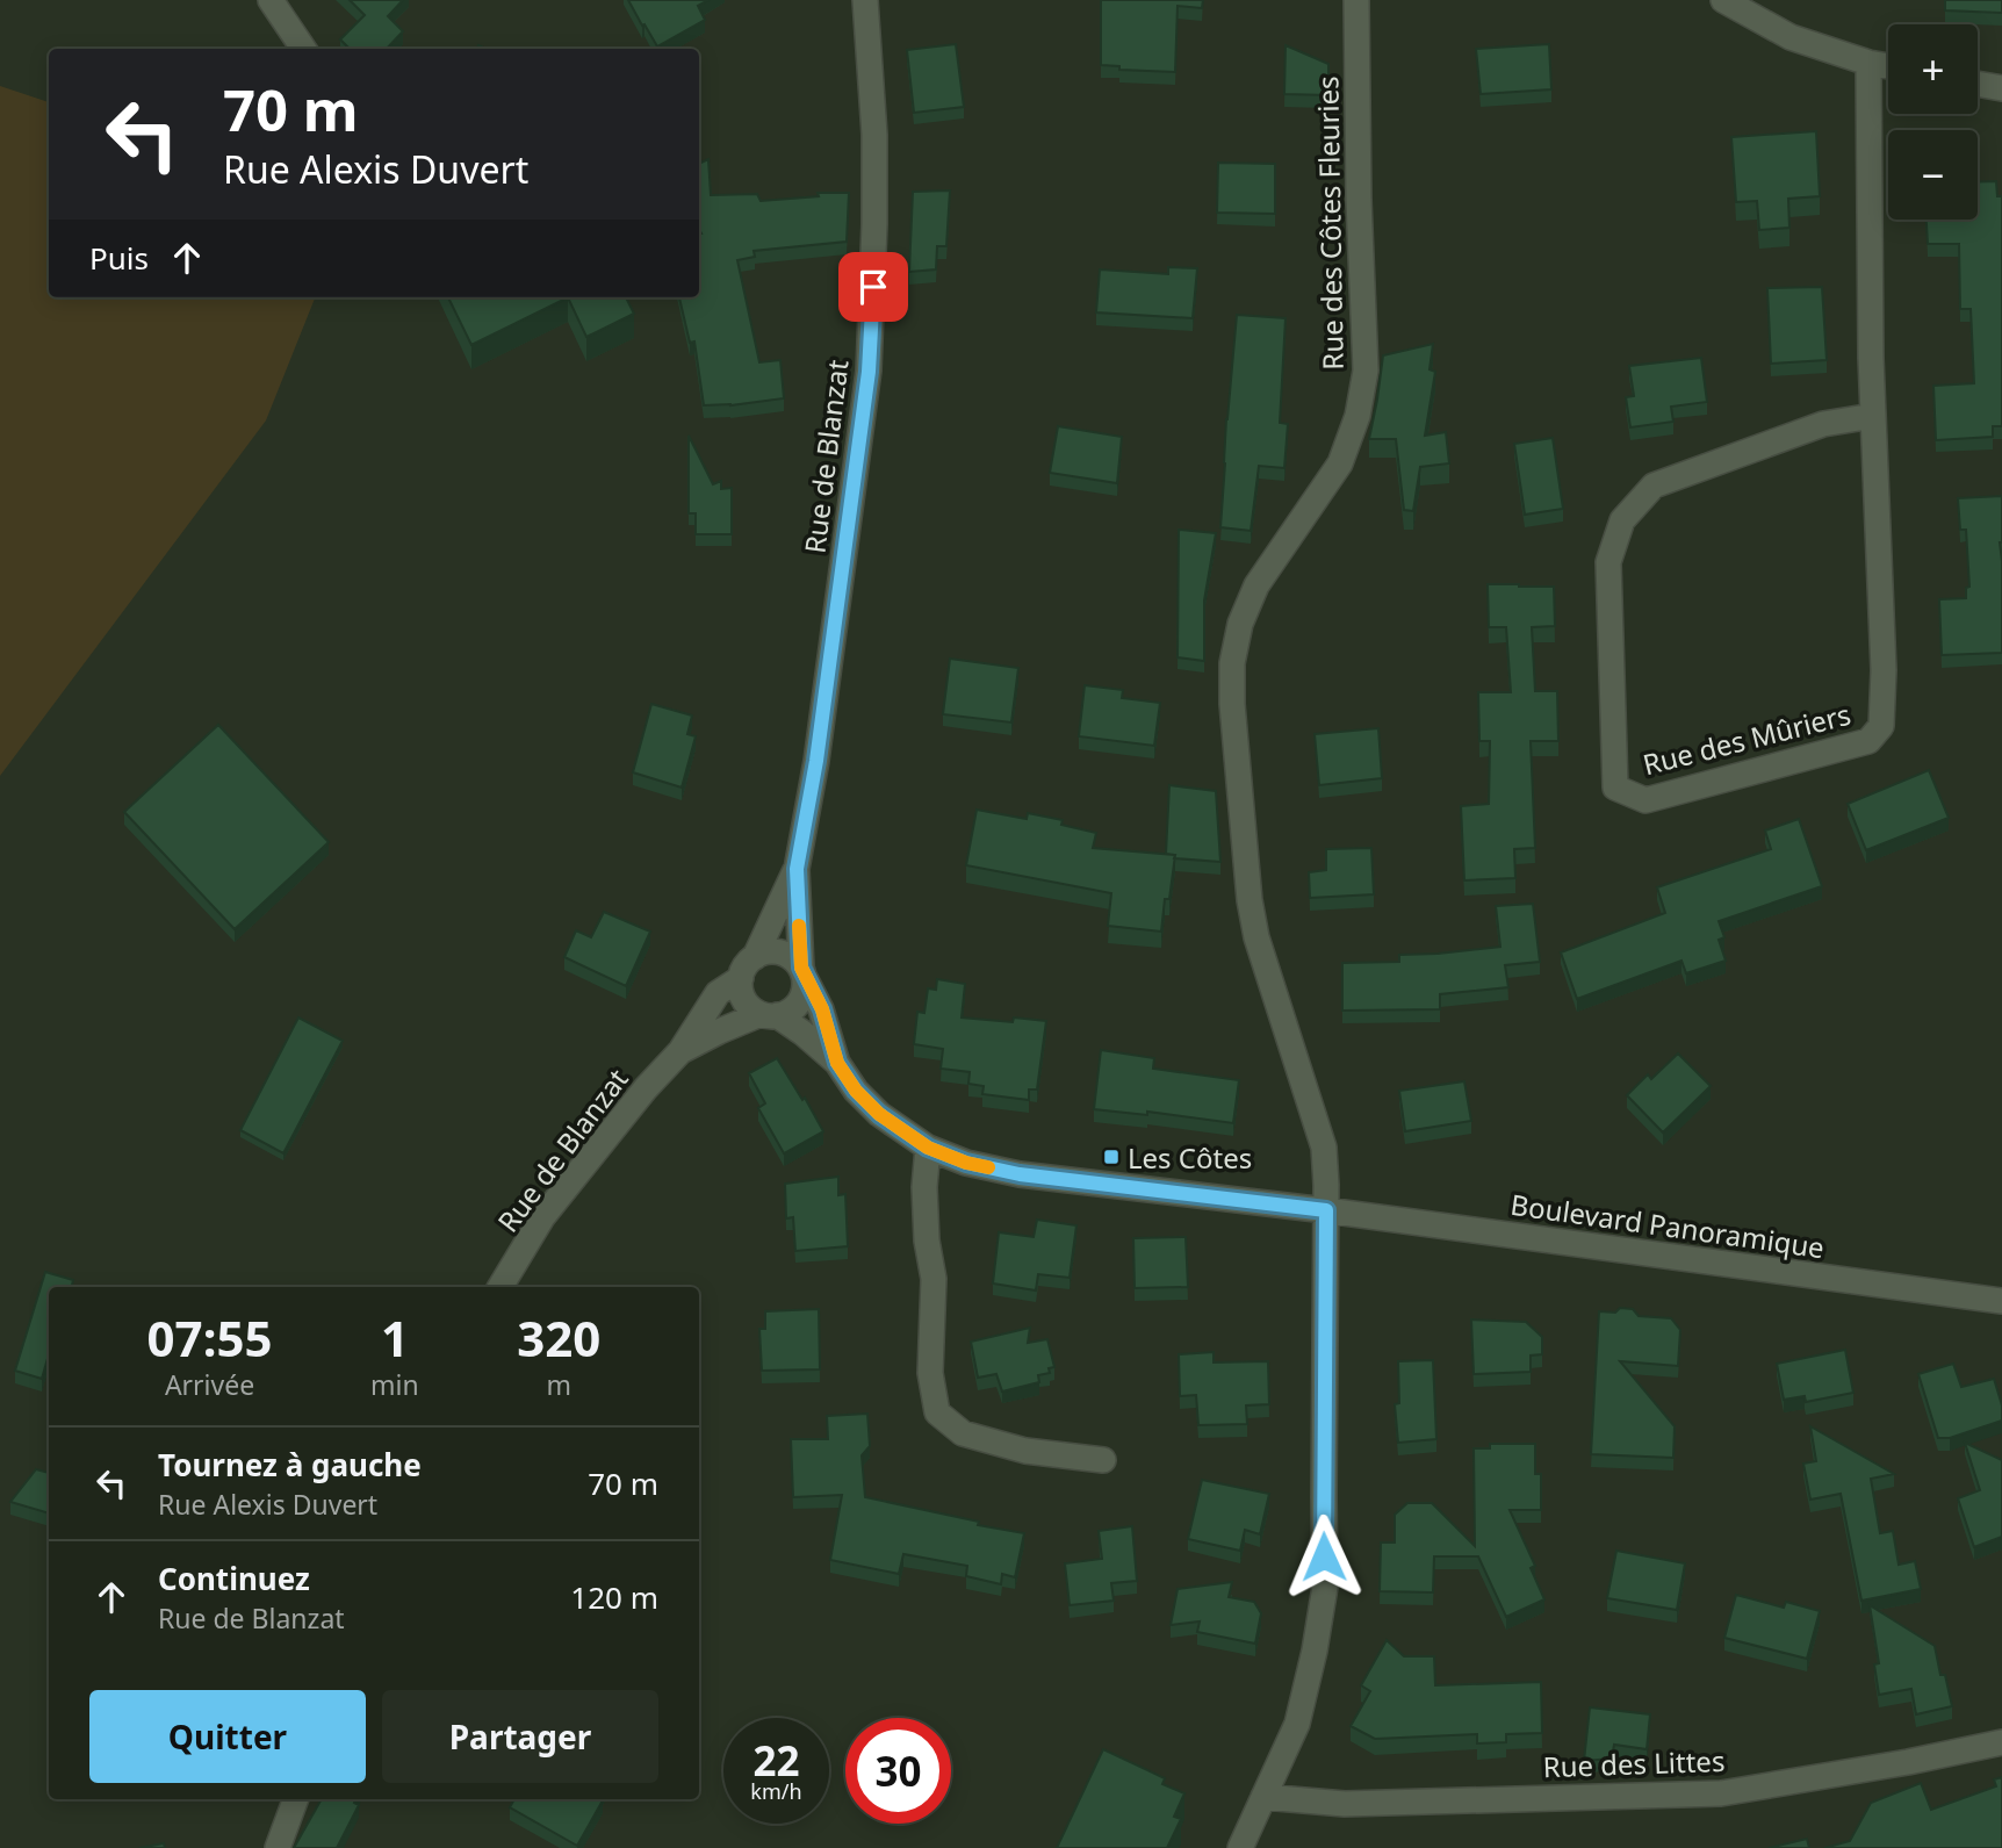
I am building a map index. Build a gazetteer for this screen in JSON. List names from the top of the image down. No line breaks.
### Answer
{"streets":{"street":["Rue des Côtes Fleuries","Rue de Blanzat","Rue des Mûriers","Boulevard Panoramique","Rue des Littes"]},"crossings":[["Rue des Côtes Fleuries","Boulevard Panoramique"],["Rue des Côtes Fleuries","Rue des Littes"]],"places":{"transit":["Les Côtes"]},"page":{"map_buttons":["+","−"],"turn":["70 m","Rue Alexis Duvert"],"then":"Puis","eta":["07:55","Arrivée","1","min","320","m"],"list":[{"name":"Tournez à gauche","note":"Rue Alexis Duvert","value":"70 m"},{"name":"Continuez","note":"Rue de Blanzat","value":"120 m"}],"buttons":["Quitter","Partager"],"speed":"22 km/h","limit":"30"}}
